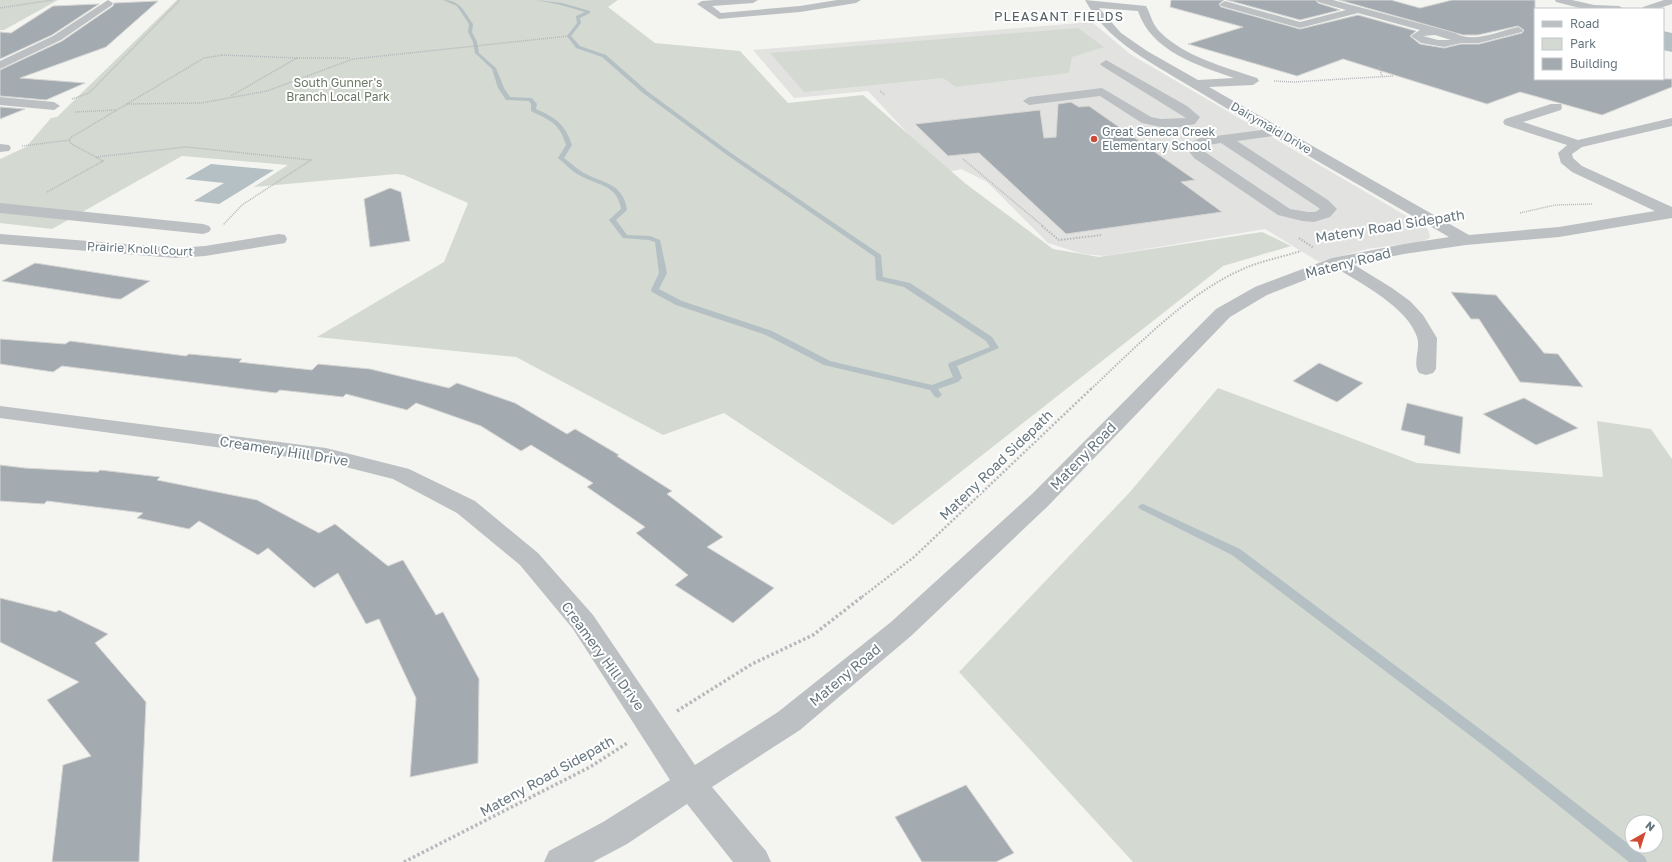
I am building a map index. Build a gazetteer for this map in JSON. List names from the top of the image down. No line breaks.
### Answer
{"streets":{"street":["Dairymaid Drive","Prairie Knoll Court","Mateny Road","Creamery Hill Drive"],"path":["Mateny Road Sidepath"]},"crossings":[["Dairymaid Drive","Mateny Road"],["Mateny Road Sidepath","Creamery Hill Drive"],["Mateny Road","Creamery Hill Drive"]],"districts":["PLEASANT FIELDS"],"parks":["South Gunner's Branch Local Park"],"places":["Great Seneca Creek Elementary School"],"legend":["Road","Park","Building"],"north":"top right"}
